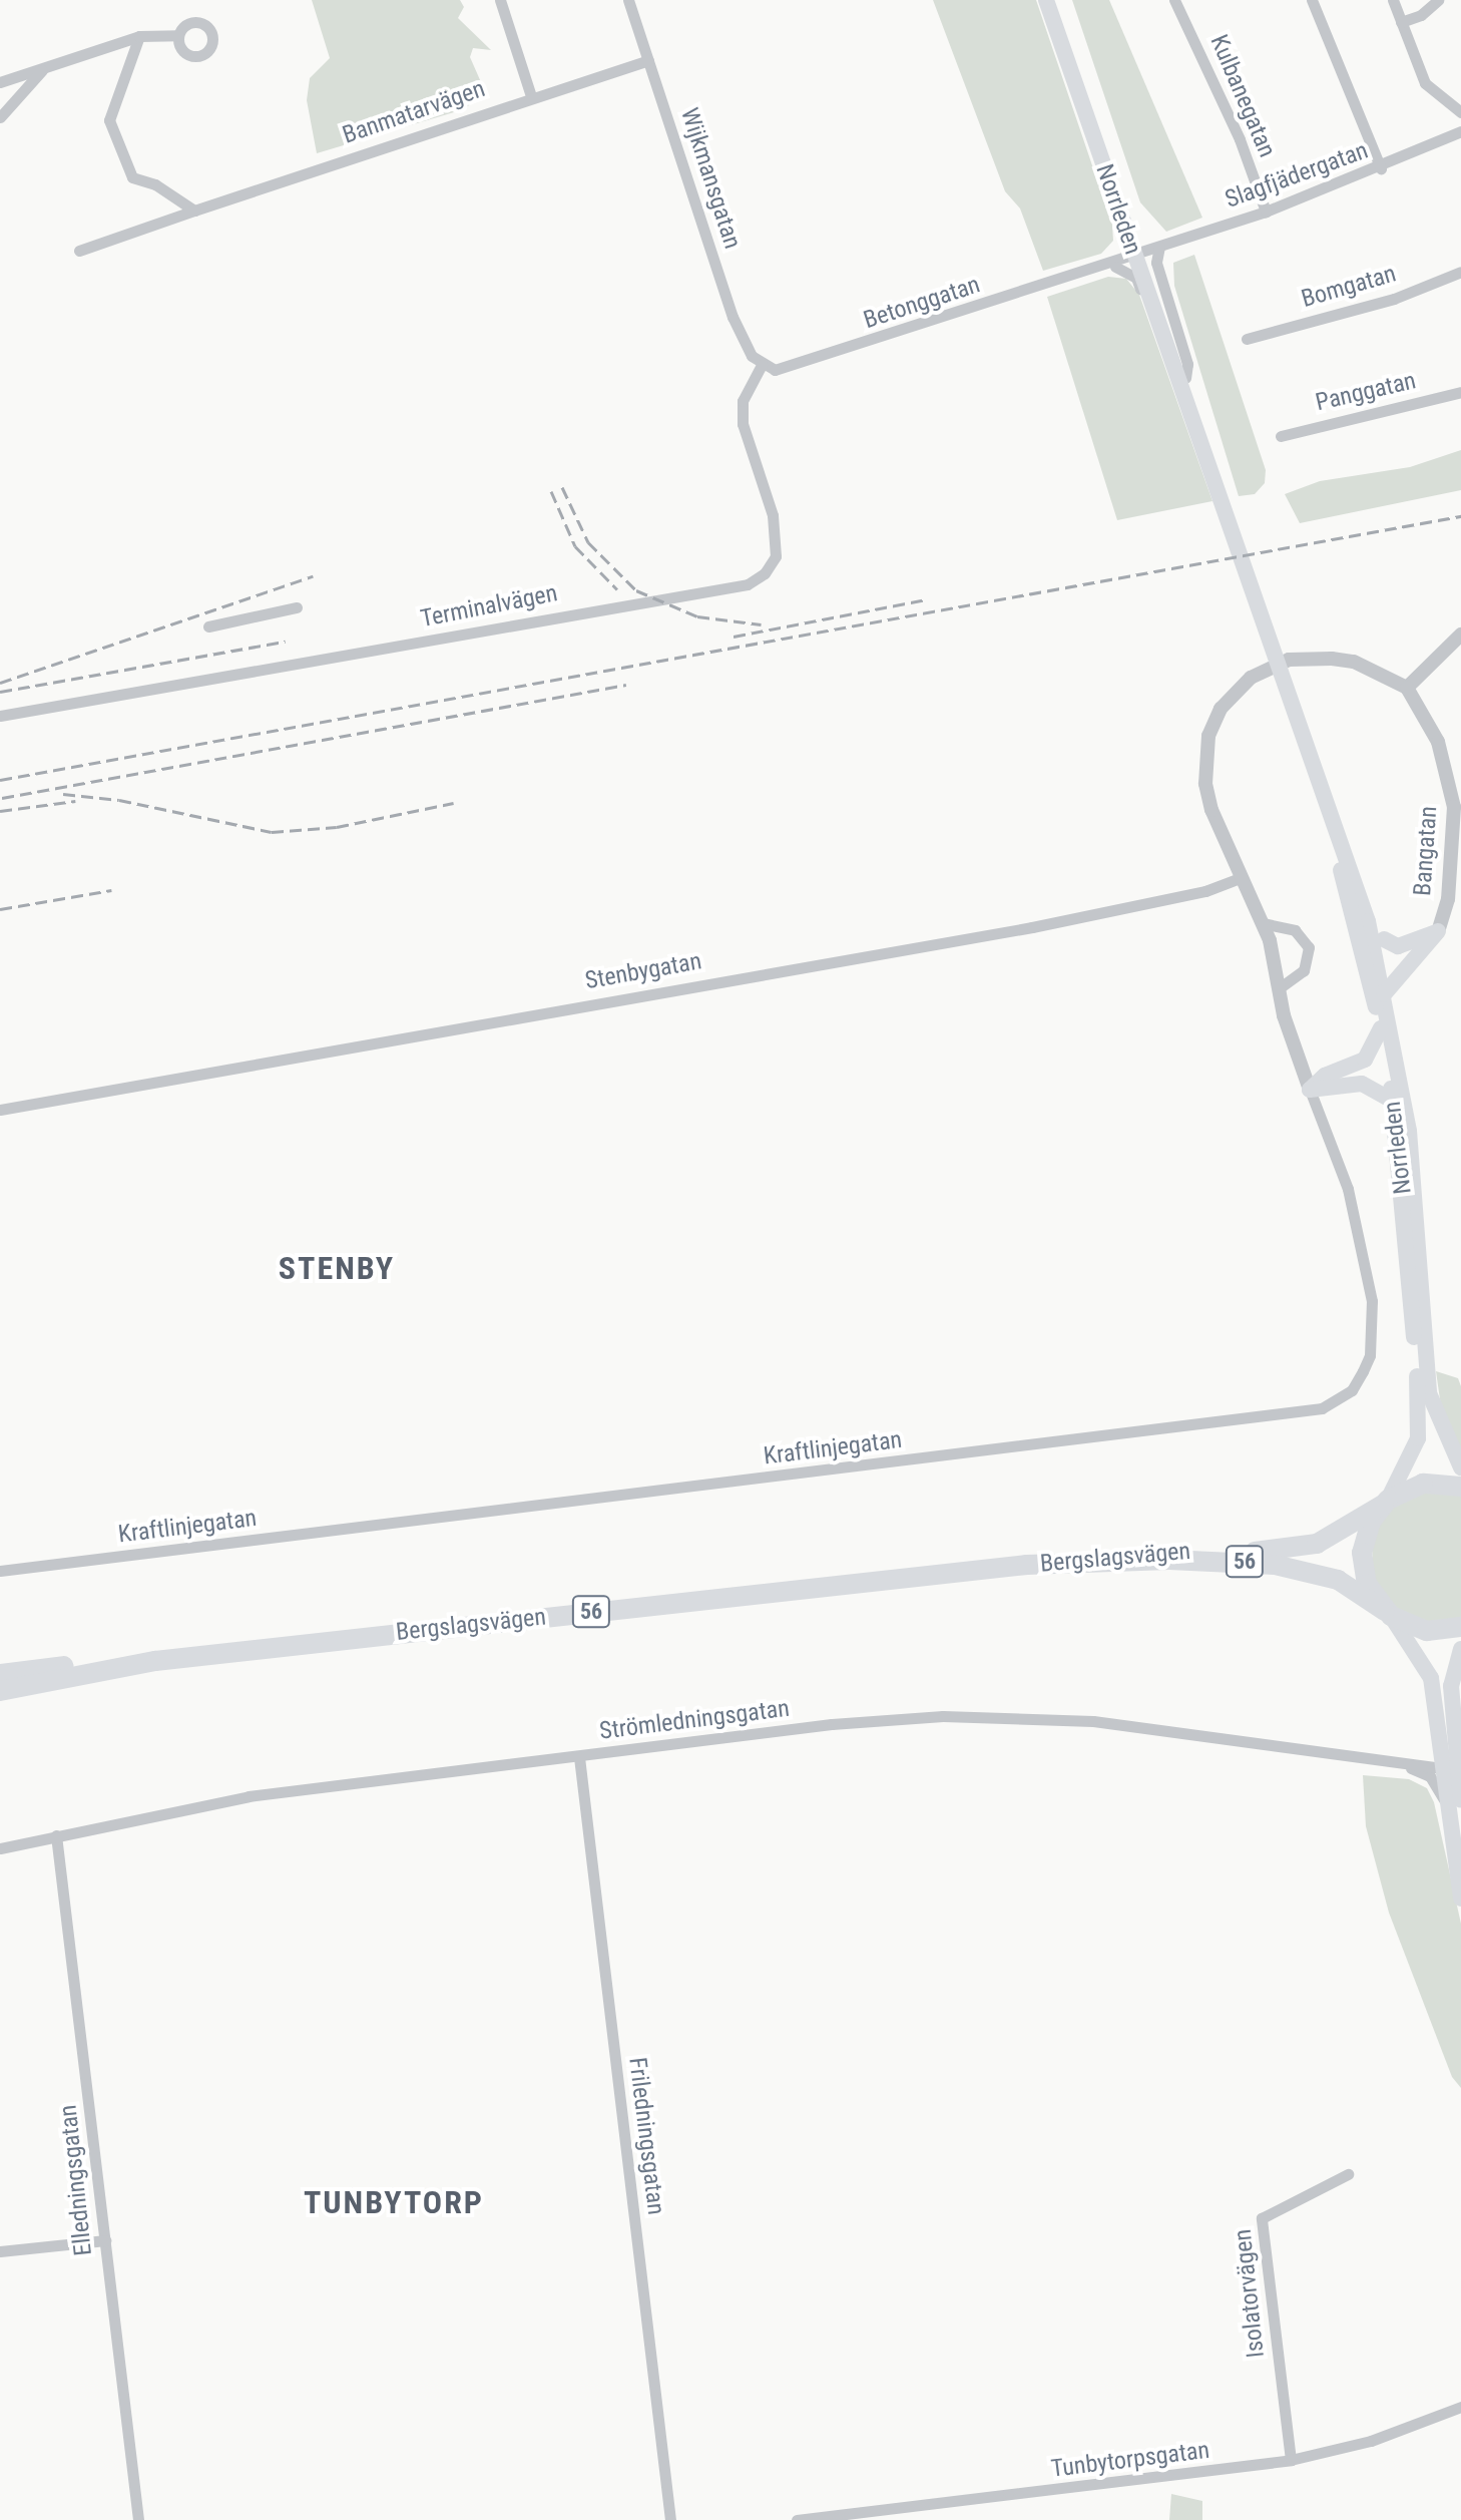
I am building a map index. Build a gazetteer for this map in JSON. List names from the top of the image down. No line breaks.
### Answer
{"streets":{"highway":["Bergslagsvägen","56"],"main road":["Norrleden"],"street":["Kulbanegatan","Banmatarvägen","Slagfjädergatan","Wijkmansgatan","Bomgatan","Betonggatan","Panggatan","Terminalvägen","Bangatan","Stenbygatan","Kraftlinjegatan","Strömledningsgatan","Friledningsgatan","Elledningsgatan","Isolatorvägen","Tunbytorpsgatan"]},"crossings":[["Kulbanegatan","Slagfjädergatan"],["Banmatarvägen","Wijkmansgatan"],["Slagfjädergatan","Norrleden"],["Slagfjädergatan","Betonggatan"],["Wijkmansgatan","Betonggatan"],["Wijkmansgatan","Terminalvägen"],["Norrleden","Betonggatan"],["Norrleden","Bergslagsvägen"],["Norrleden","56"],["Betonggatan","Terminalvägen"],["Bergslagsvägen","56"],["Strömledningsgatan","Friledningsgatan"],["Strömledningsgatan","Elledningsgatan"],["Isolatorvägen","Tunbytorpsgatan"]],"districts":["STENBY","TUNBYTORP"]}
